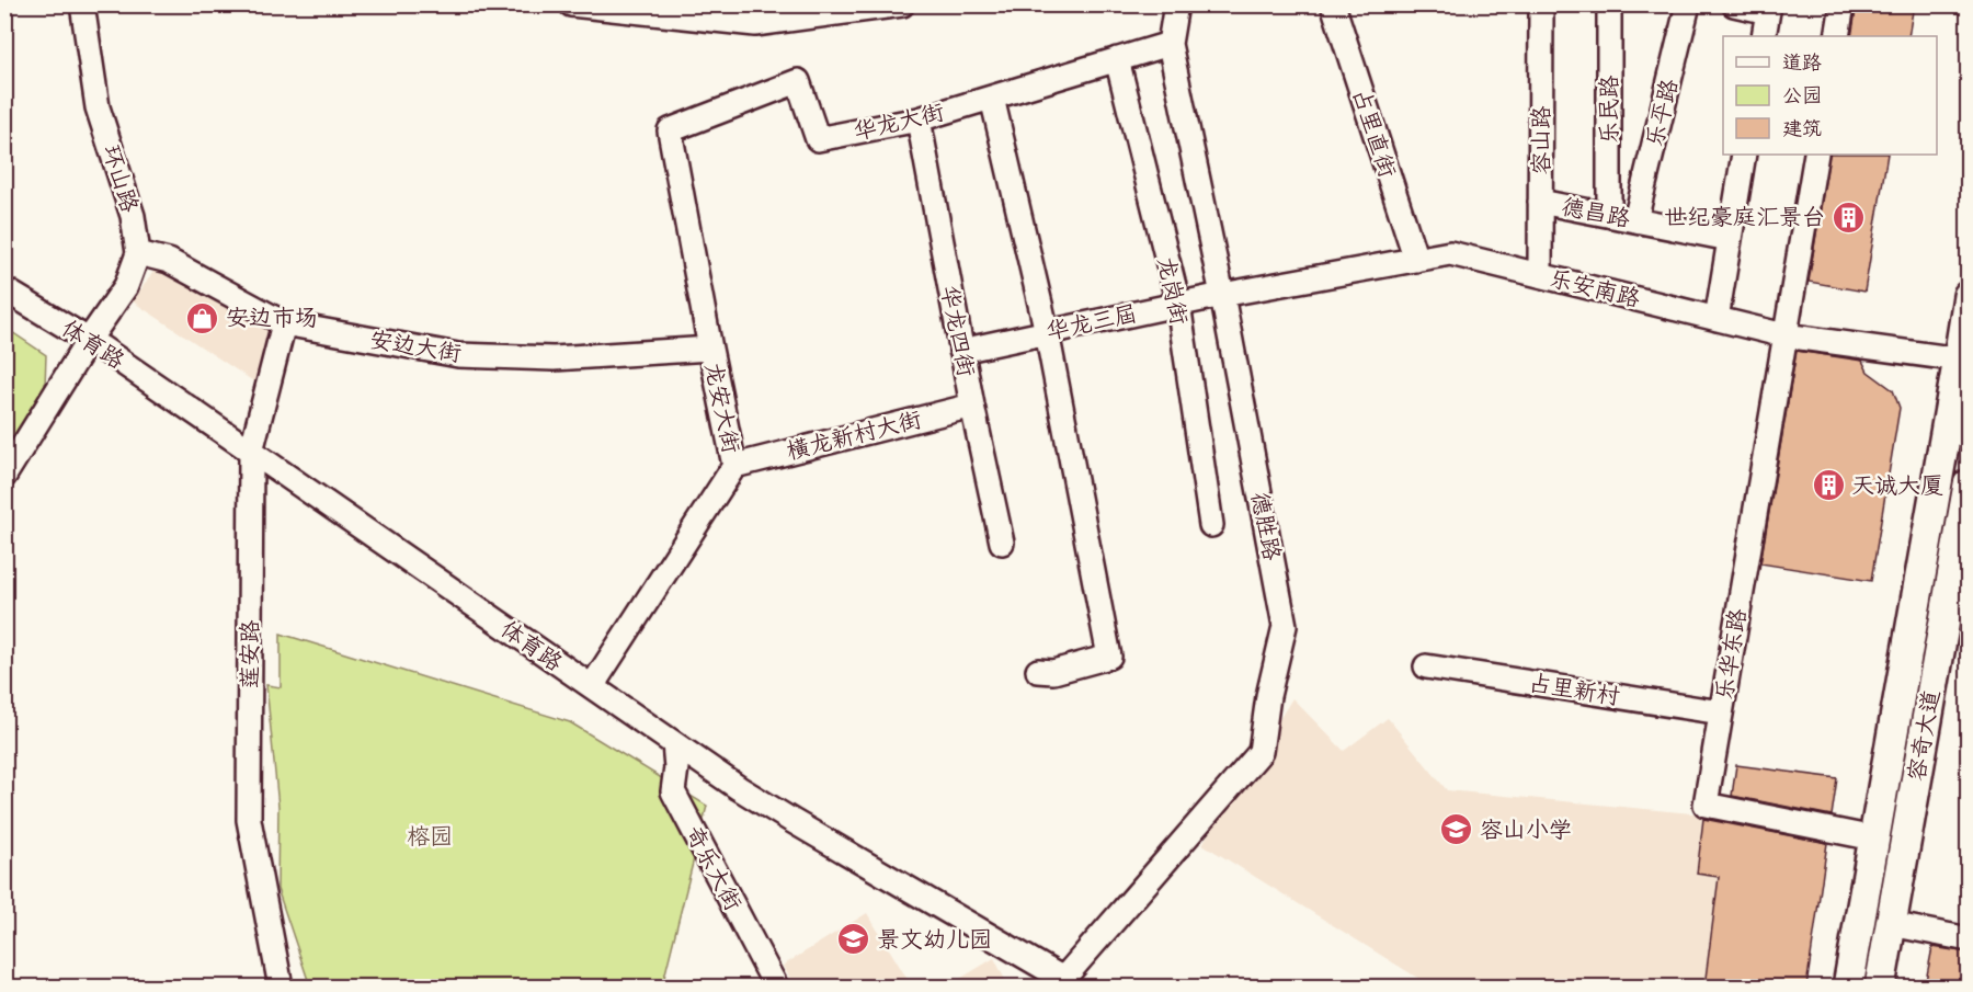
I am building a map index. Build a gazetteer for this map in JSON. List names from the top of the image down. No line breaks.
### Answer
{"streets":{"main road":["容奇大道"],"street":["乐民路","乐平路","华龙大街","占里直街","容山路","环山路","德昌路","乐安南路","龙岗街","华龙三届","华龙四街","体育路","安边大街","龙安大街","横龙新村大街","德胜路","莲安路","乐华东路","占里新村","奇乐大街"]},"crossings":[["乐民路","德昌路"],["乐平路","德昌路"],["华龙大街","龙岗街"],["华龙大街","华龙四街"],["华龙大街","龙安大街"],["华龙大街","德胜路"],["占里直街","乐安南路"],["容山路","德昌路"],["容山路","乐安南路"],["环山路","体育路"],["环山路","安边大街"],["乐安南路","华龙三届"],["乐安南路","德胜路"],["乐安南路","乐华东路"],["龙岗街","华龙三届"],["华龙三届","华龙四街"],["华龙三届","德胜路"],["华龙四街","横龙新村大街"],["体育路","龙安大街"],["体育路","德胜路"],["体育路","莲安路"],["体育路","奇乐大街"],["安边大街","龙安大街"],["安边大街","莲安路"],["龙安大街","横龙新村大街"],["乐华东路","占里新村"]],"parks":["榕园"],"places":{"building":["世纪豪庭汇景台","天诚大厦"],"shop":["安边市场"],"school or university":["容山小学","景文幼儿园"]},"legend":["道路","公园","建筑"]}
